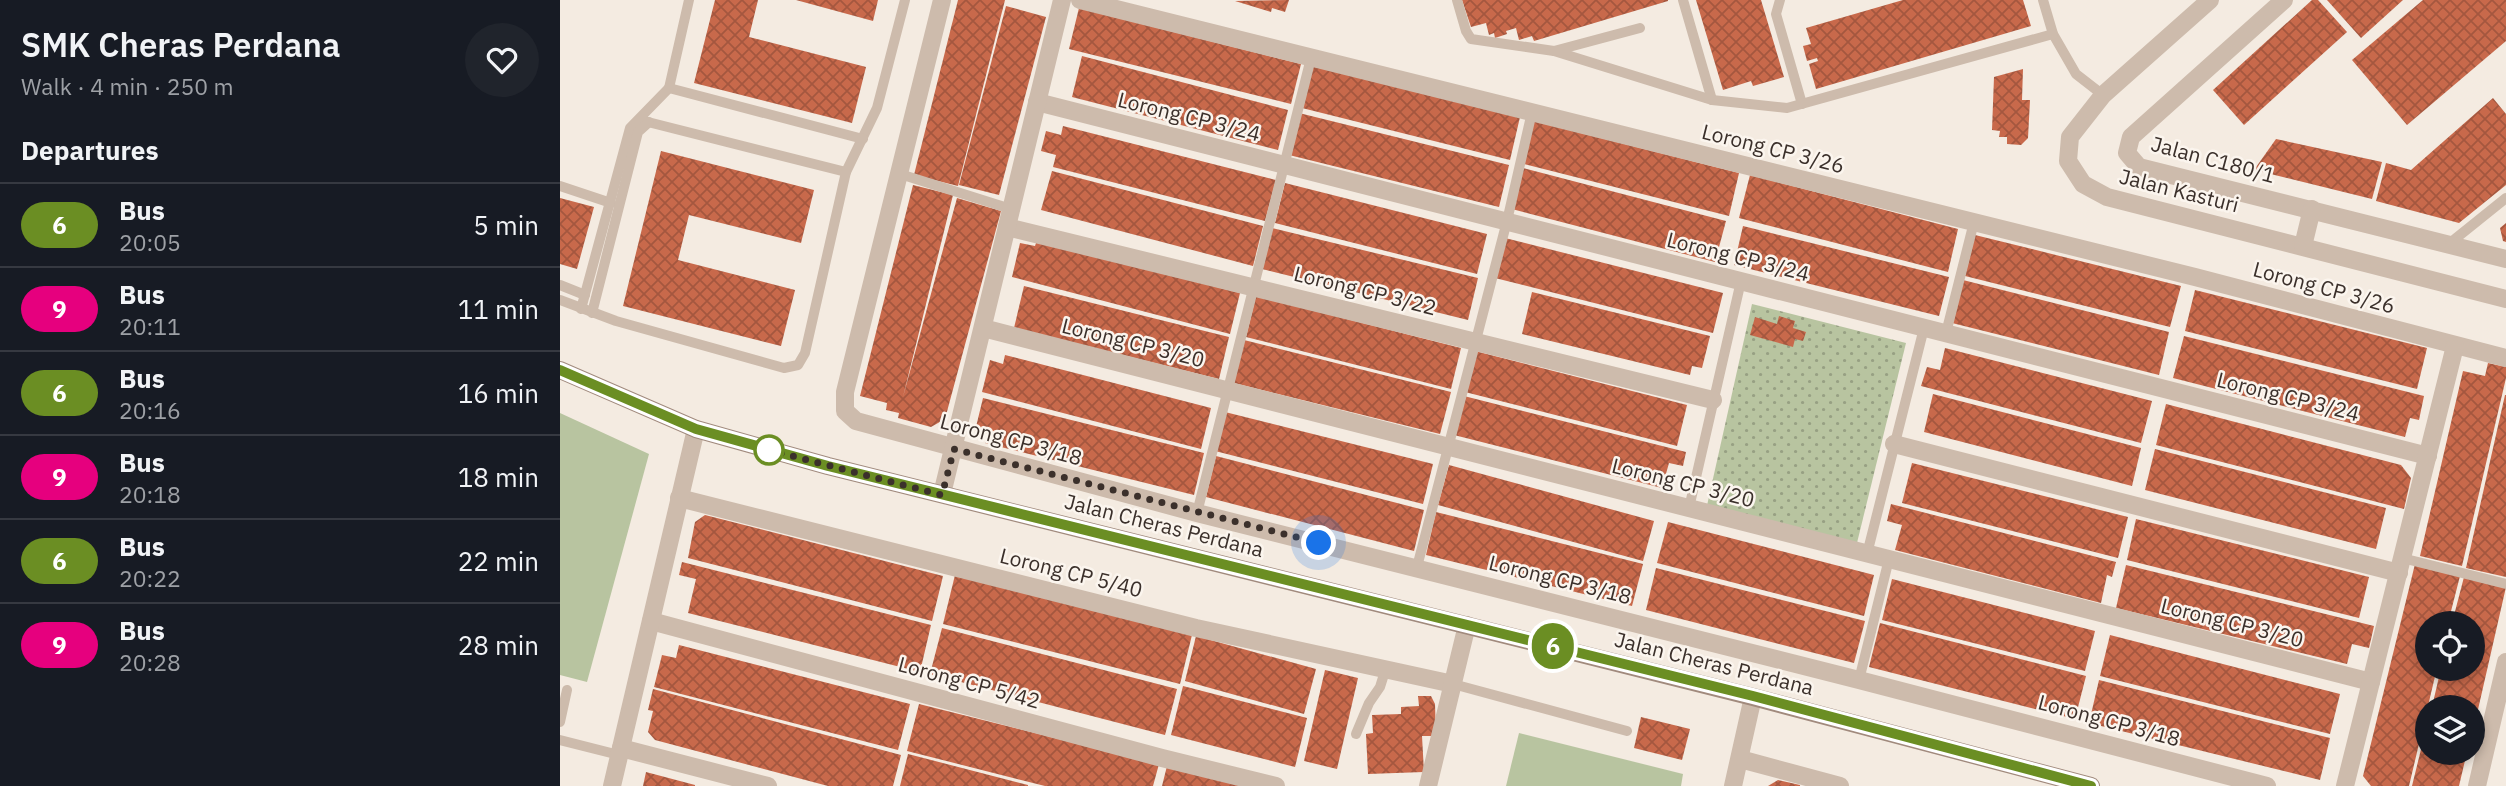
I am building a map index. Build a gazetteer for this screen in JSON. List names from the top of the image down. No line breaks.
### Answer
{"streets":{"street":["Lorong CP 3/24","Lorong CP 3/26","Jalan C180/1","Jalan Kasturi","Lorong CP 3/22","Lorong CP 3/20","Lorong CP 3/18","Jalan Cheras Perdana","Lorong CP 5/40","Lorong CP 5/42"]},"lines":["bus line 6"],"page":{"heading":[["SMK Cheras Perdana","Walk · 4 min · 250 m"],"Departures"],"on_map":"6","list":[{"mark":"6","name":"Bus","note":"20:05","value":"5 min"},{"mark":"9","name":"Bus","note":"20:11","value":"11 min"},{"mark":"6","name":"Bus","note":"20:16","value":"16 min"},{"mark":"9","name":"Bus","note":"20:18","value":"18 min"},{"mark":"6","name":"Bus","note":"20:22","value":"22 min"},{"mark":"9","name":"Bus","note":"20:28","value":"28 min"}]}}
